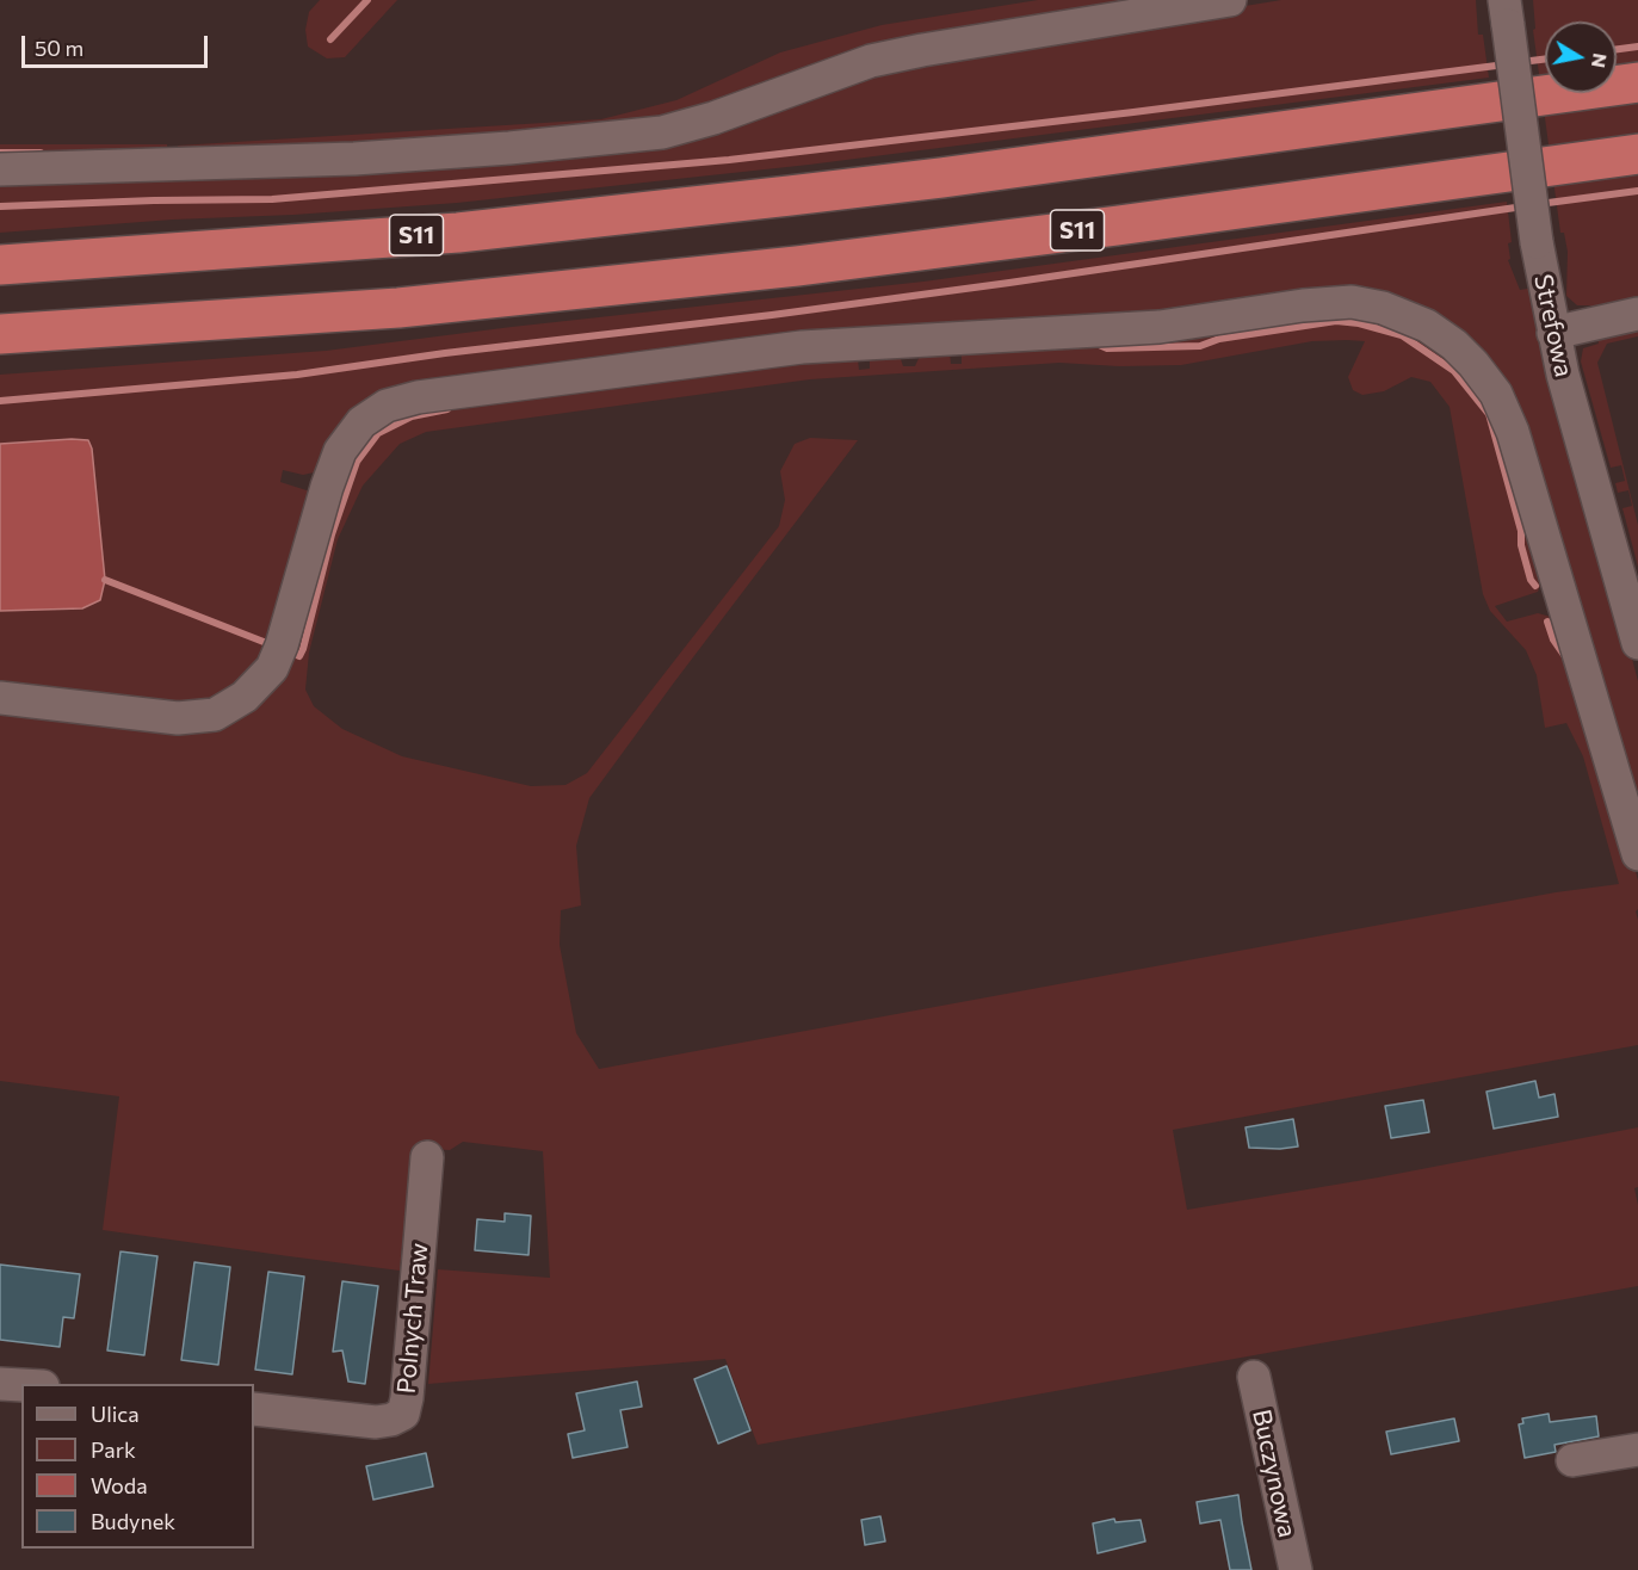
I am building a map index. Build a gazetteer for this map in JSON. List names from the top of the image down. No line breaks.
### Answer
{"streets":{"highway":["S11"],"street":["Strefowa","Polnych Traw","Buczynowa"]},"legend":["Ulica","Park","Woda","Budynek"],"scale_bar":"50 m","north":"right"}
